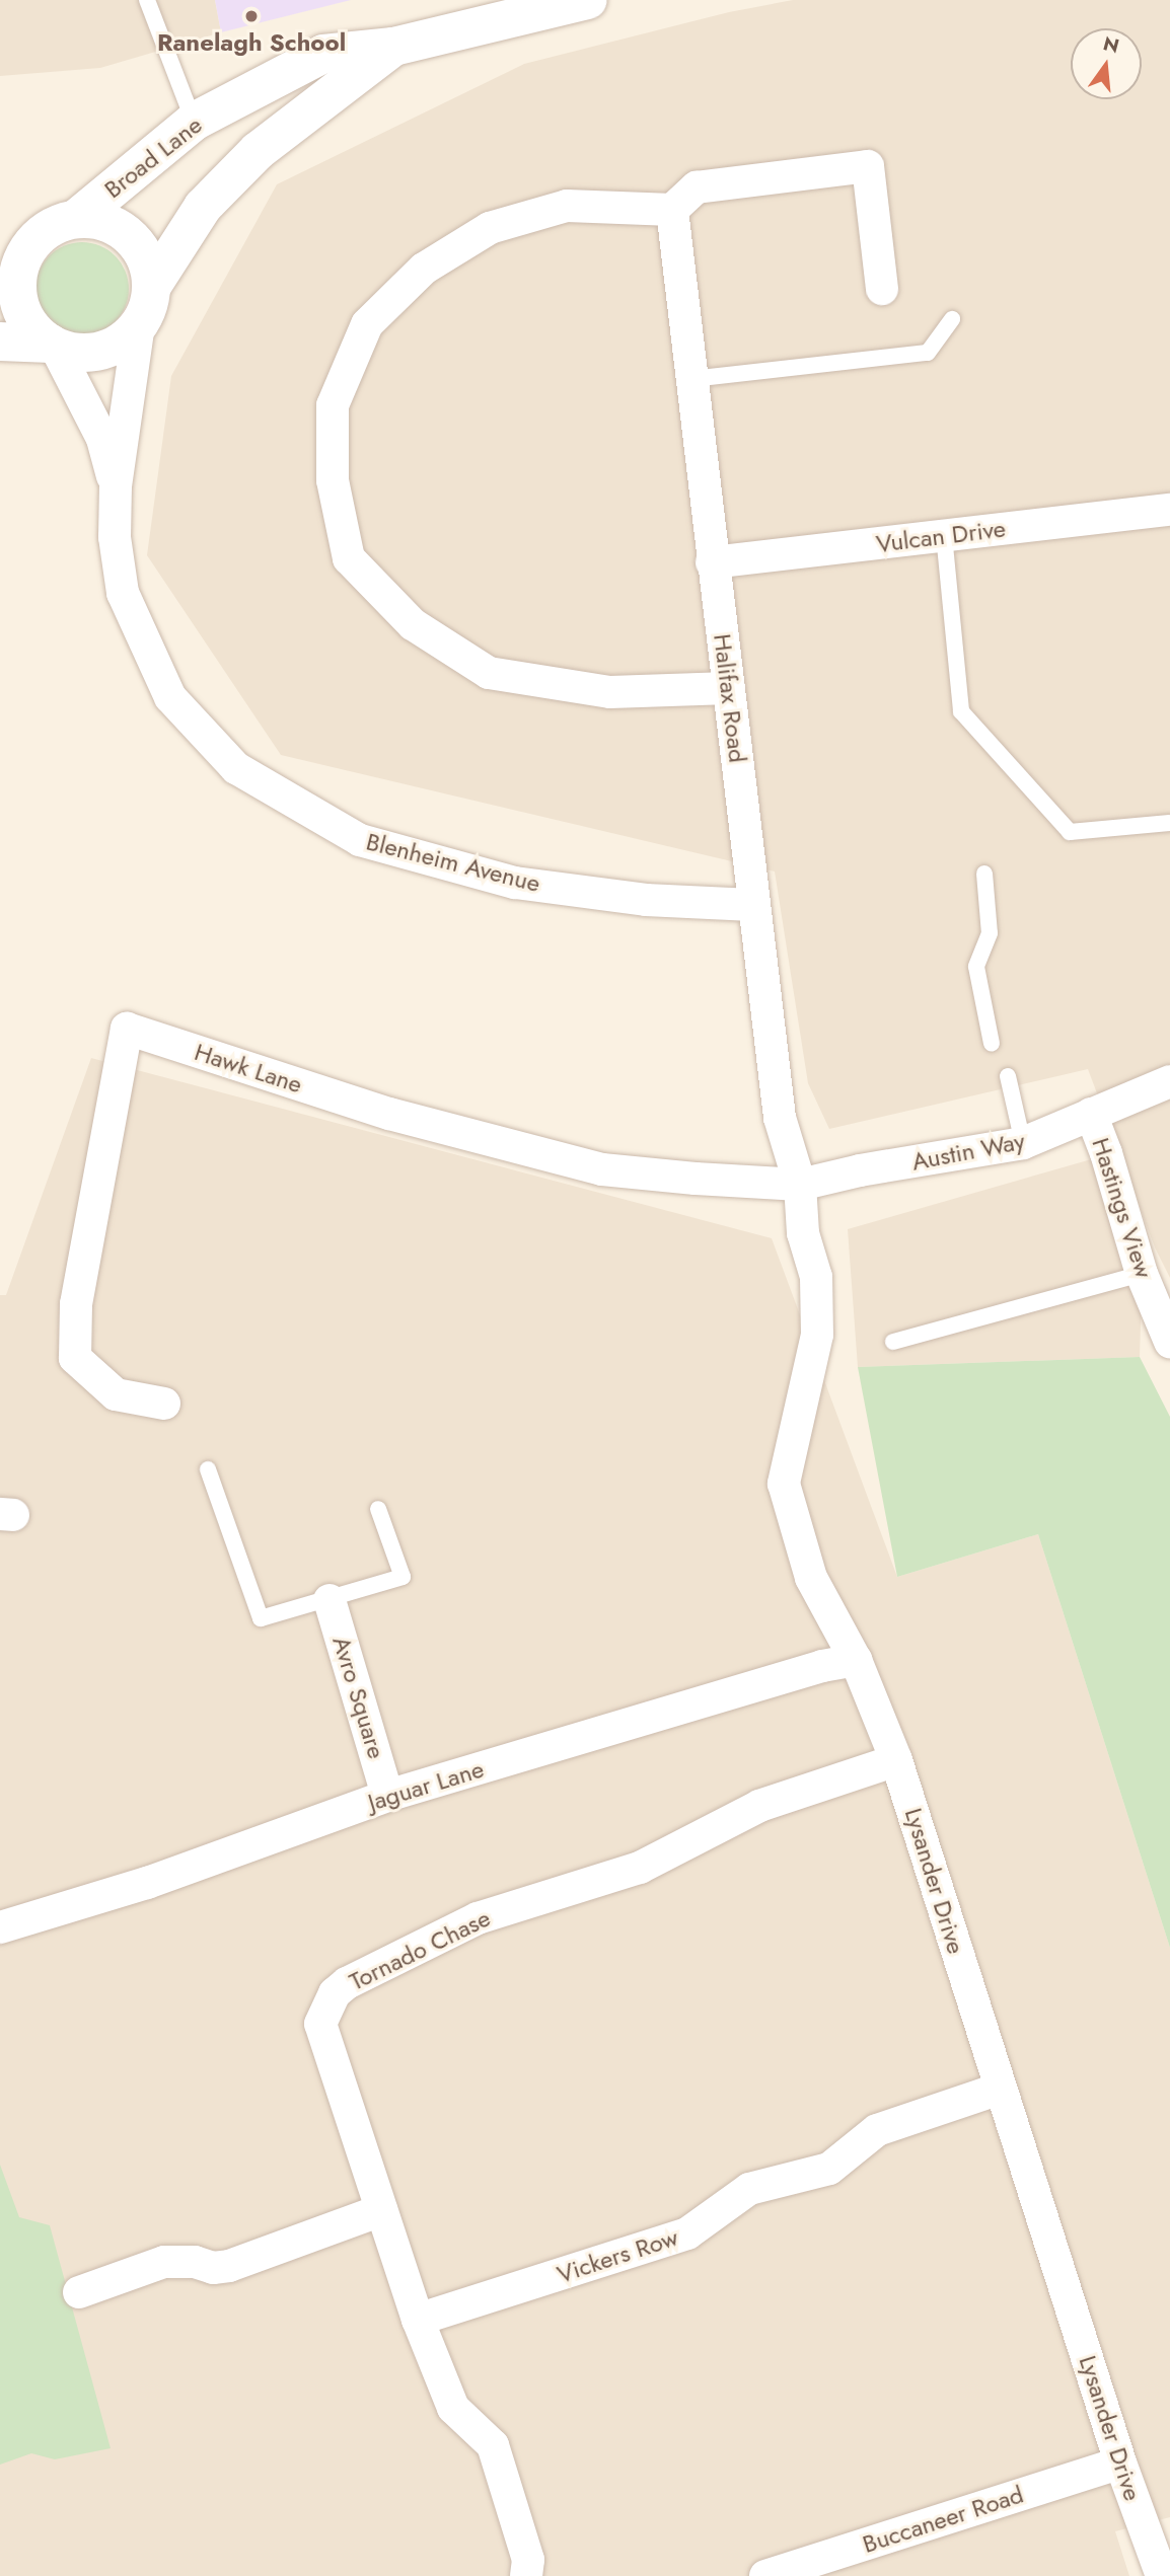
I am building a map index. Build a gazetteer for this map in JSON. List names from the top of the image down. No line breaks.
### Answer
{"streets":{"street":["Broad Lane","Vulcan Drive","Halifax Road","Blenheim Avenue","Hawk Lane","Austin Way","Hastings View","Avro Square","Jaguar Lane","Lysander Drive","Tornado Chase","Vickers Row","Buccaneer Road"]},"crossings":[["Broad Lane","Blenheim Avenue"],["Vulcan Drive","Halifax Road"],["Halifax Road","Blenheim Avenue"],["Halifax Road","Hawk Lane"],["Halifax Road","Austin Way"],["Halifax Road","Lysander Drive"],["Hawk Lane","Austin Way"],["Hawk Lane","Lysander Drive"],["Austin Way","Hastings View"],["Austin Way","Lysander Drive"],["Avro Square","Jaguar Lane"],["Jaguar Lane","Lysander Drive"],["Lysander Drive","Tornado Chase"],["Lysander Drive","Vickers Row"],["Lysander Drive","Buccaneer Road"],["Tornado Chase","Vickers Row"]],"places":["Ranelagh School"],"north":"top"}
